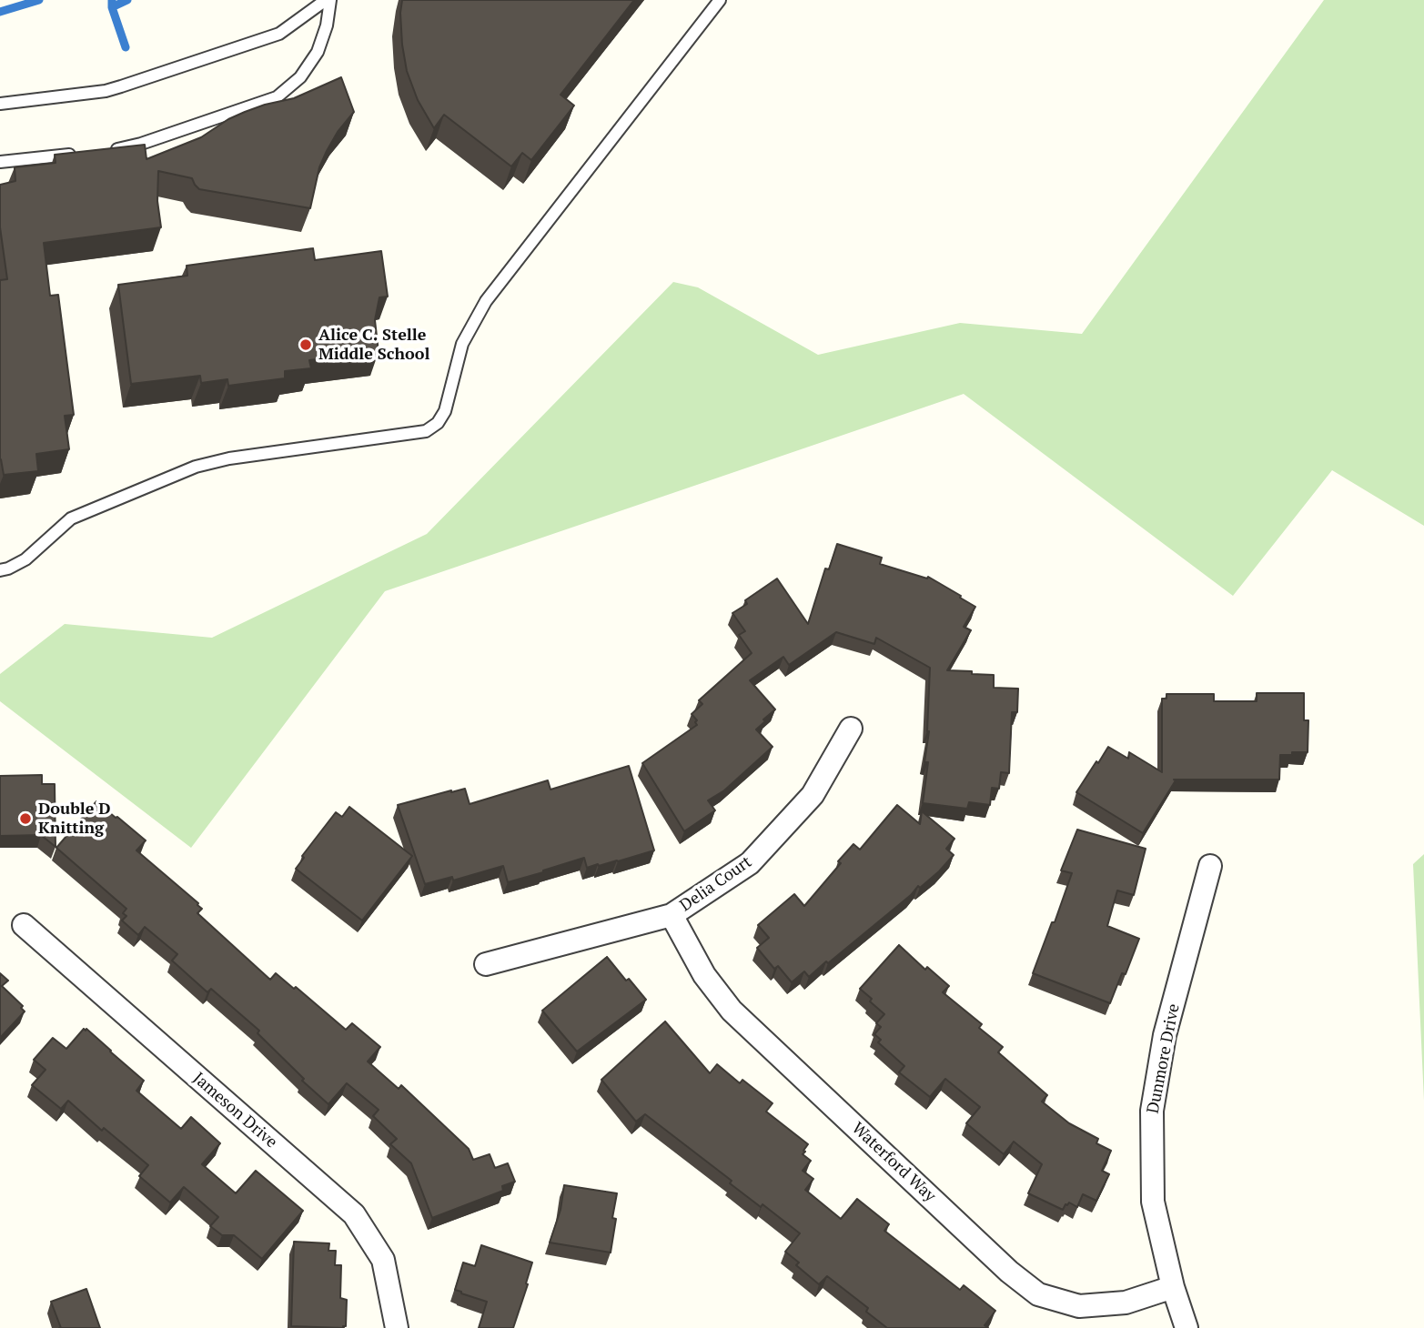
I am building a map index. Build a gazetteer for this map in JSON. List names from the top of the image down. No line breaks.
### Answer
{"streets":{"street":["Delia Court","Dunmore Drive","Jameson Drive","Waterford Way"]},"crossings":[["Delia Court","Waterford Way"],["Dunmore Drive","Waterford Way"]],"places":["Alice C. Stelle Middle School","Double D Knitting"]}
